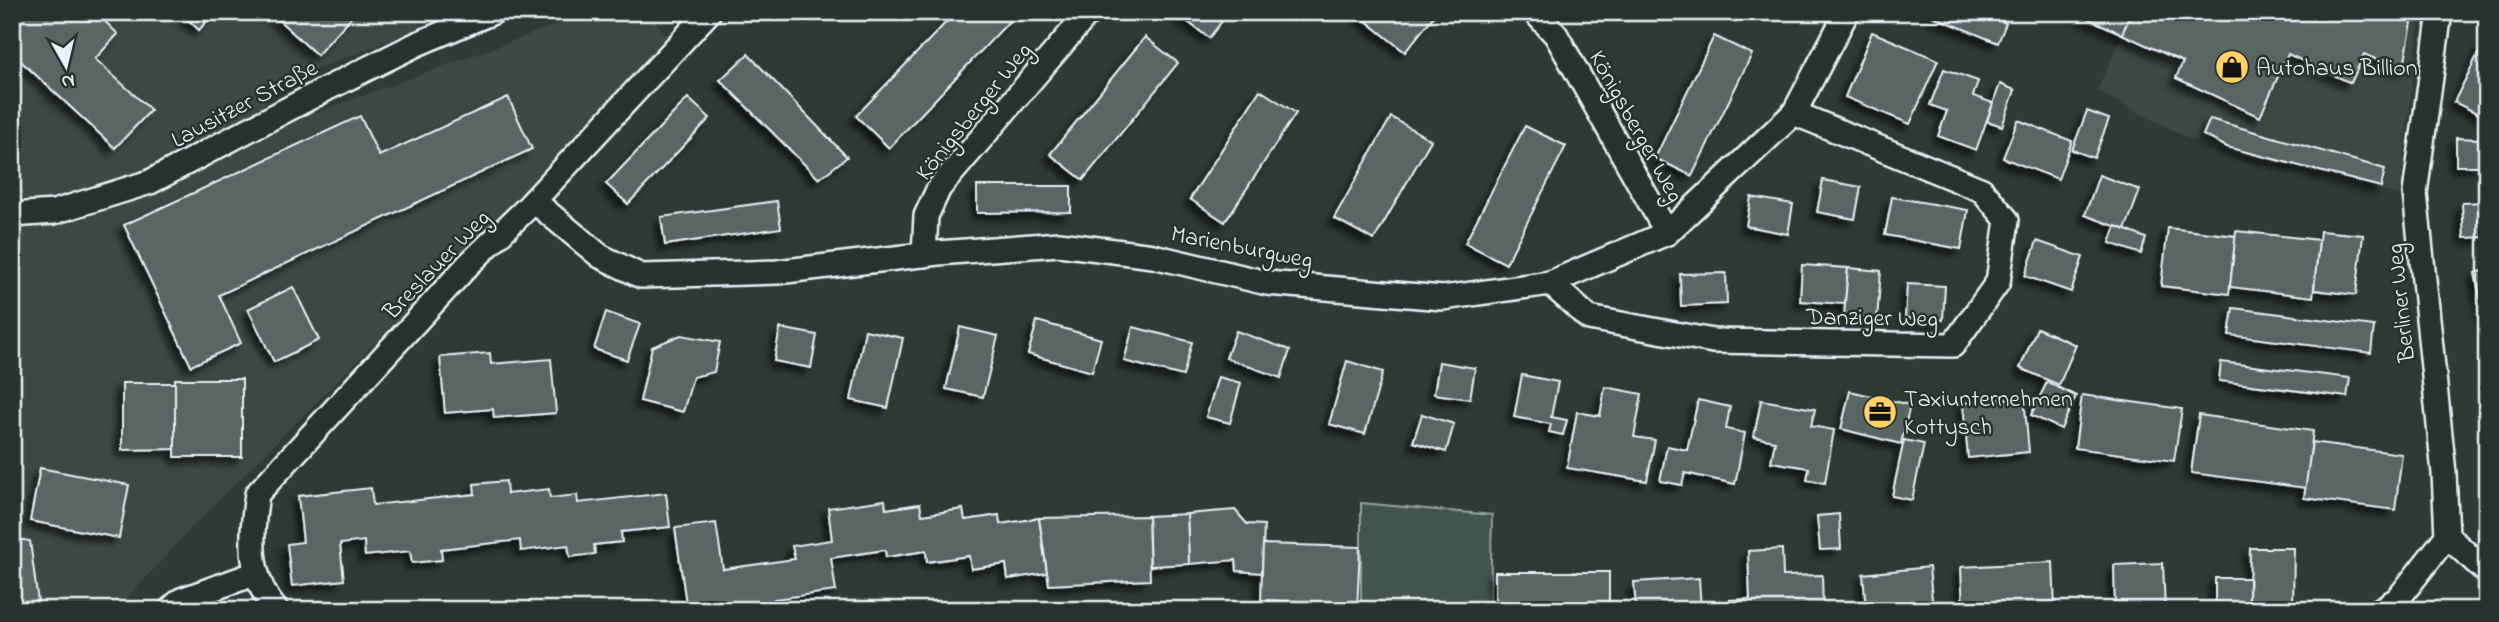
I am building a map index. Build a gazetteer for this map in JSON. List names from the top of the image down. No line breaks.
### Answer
{"streets":{"street":["Lausitzer Straße","Königsberger Weg","Marienburgweg","Breslauer Weg","Berliner Weg","Danziger Weg"]},"crossings":[["Königsberger Weg","Marienburgweg"],["Marienburgweg","Breslauer Weg"],["Marienburgweg","Danziger Weg"]],"places":{"shop":["Autohaus Billion"],"office":["Taxiunternehmen Kottysch"]},"north":"bottom"}
